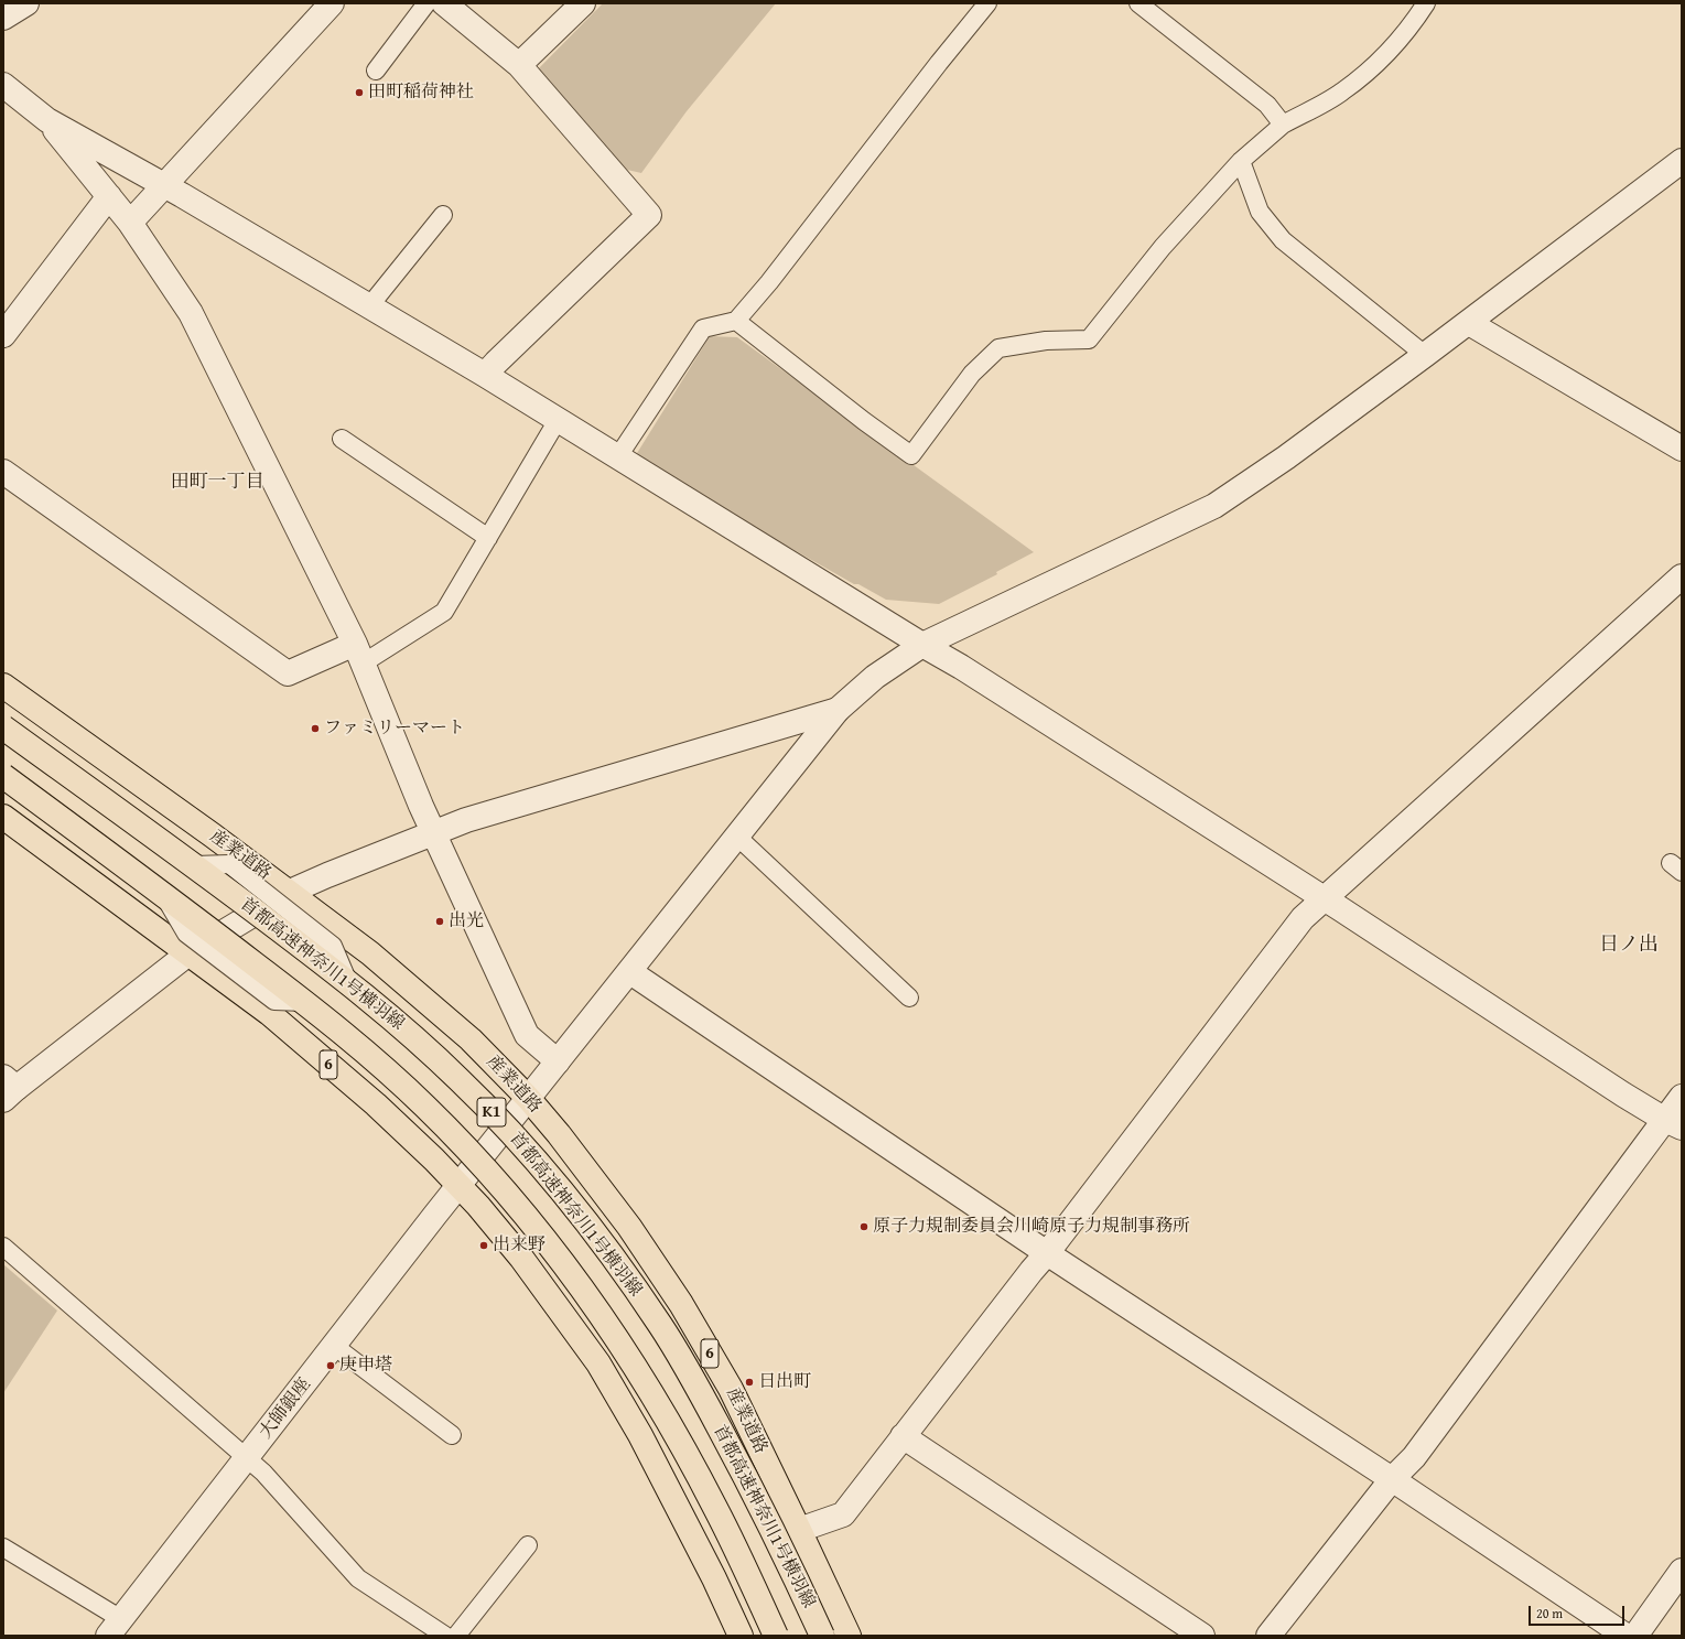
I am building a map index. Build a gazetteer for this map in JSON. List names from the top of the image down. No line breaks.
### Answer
{"streets":{"main road":["産業道路","首都高速神奈川1号横羽線","6","K1"],"street":["大師銀座"]},"crossings":[["産業道路","大師銀座"],["6","大師銀座"]],"districts":["田町一丁目","日ノ出"],"places":["田町稲荷神社","ファミリーマート","出光","原子力規制委員会川崎原子力規制事務所","出来野","庚申塔","日出町"],"scale_bar":"20 m"}
